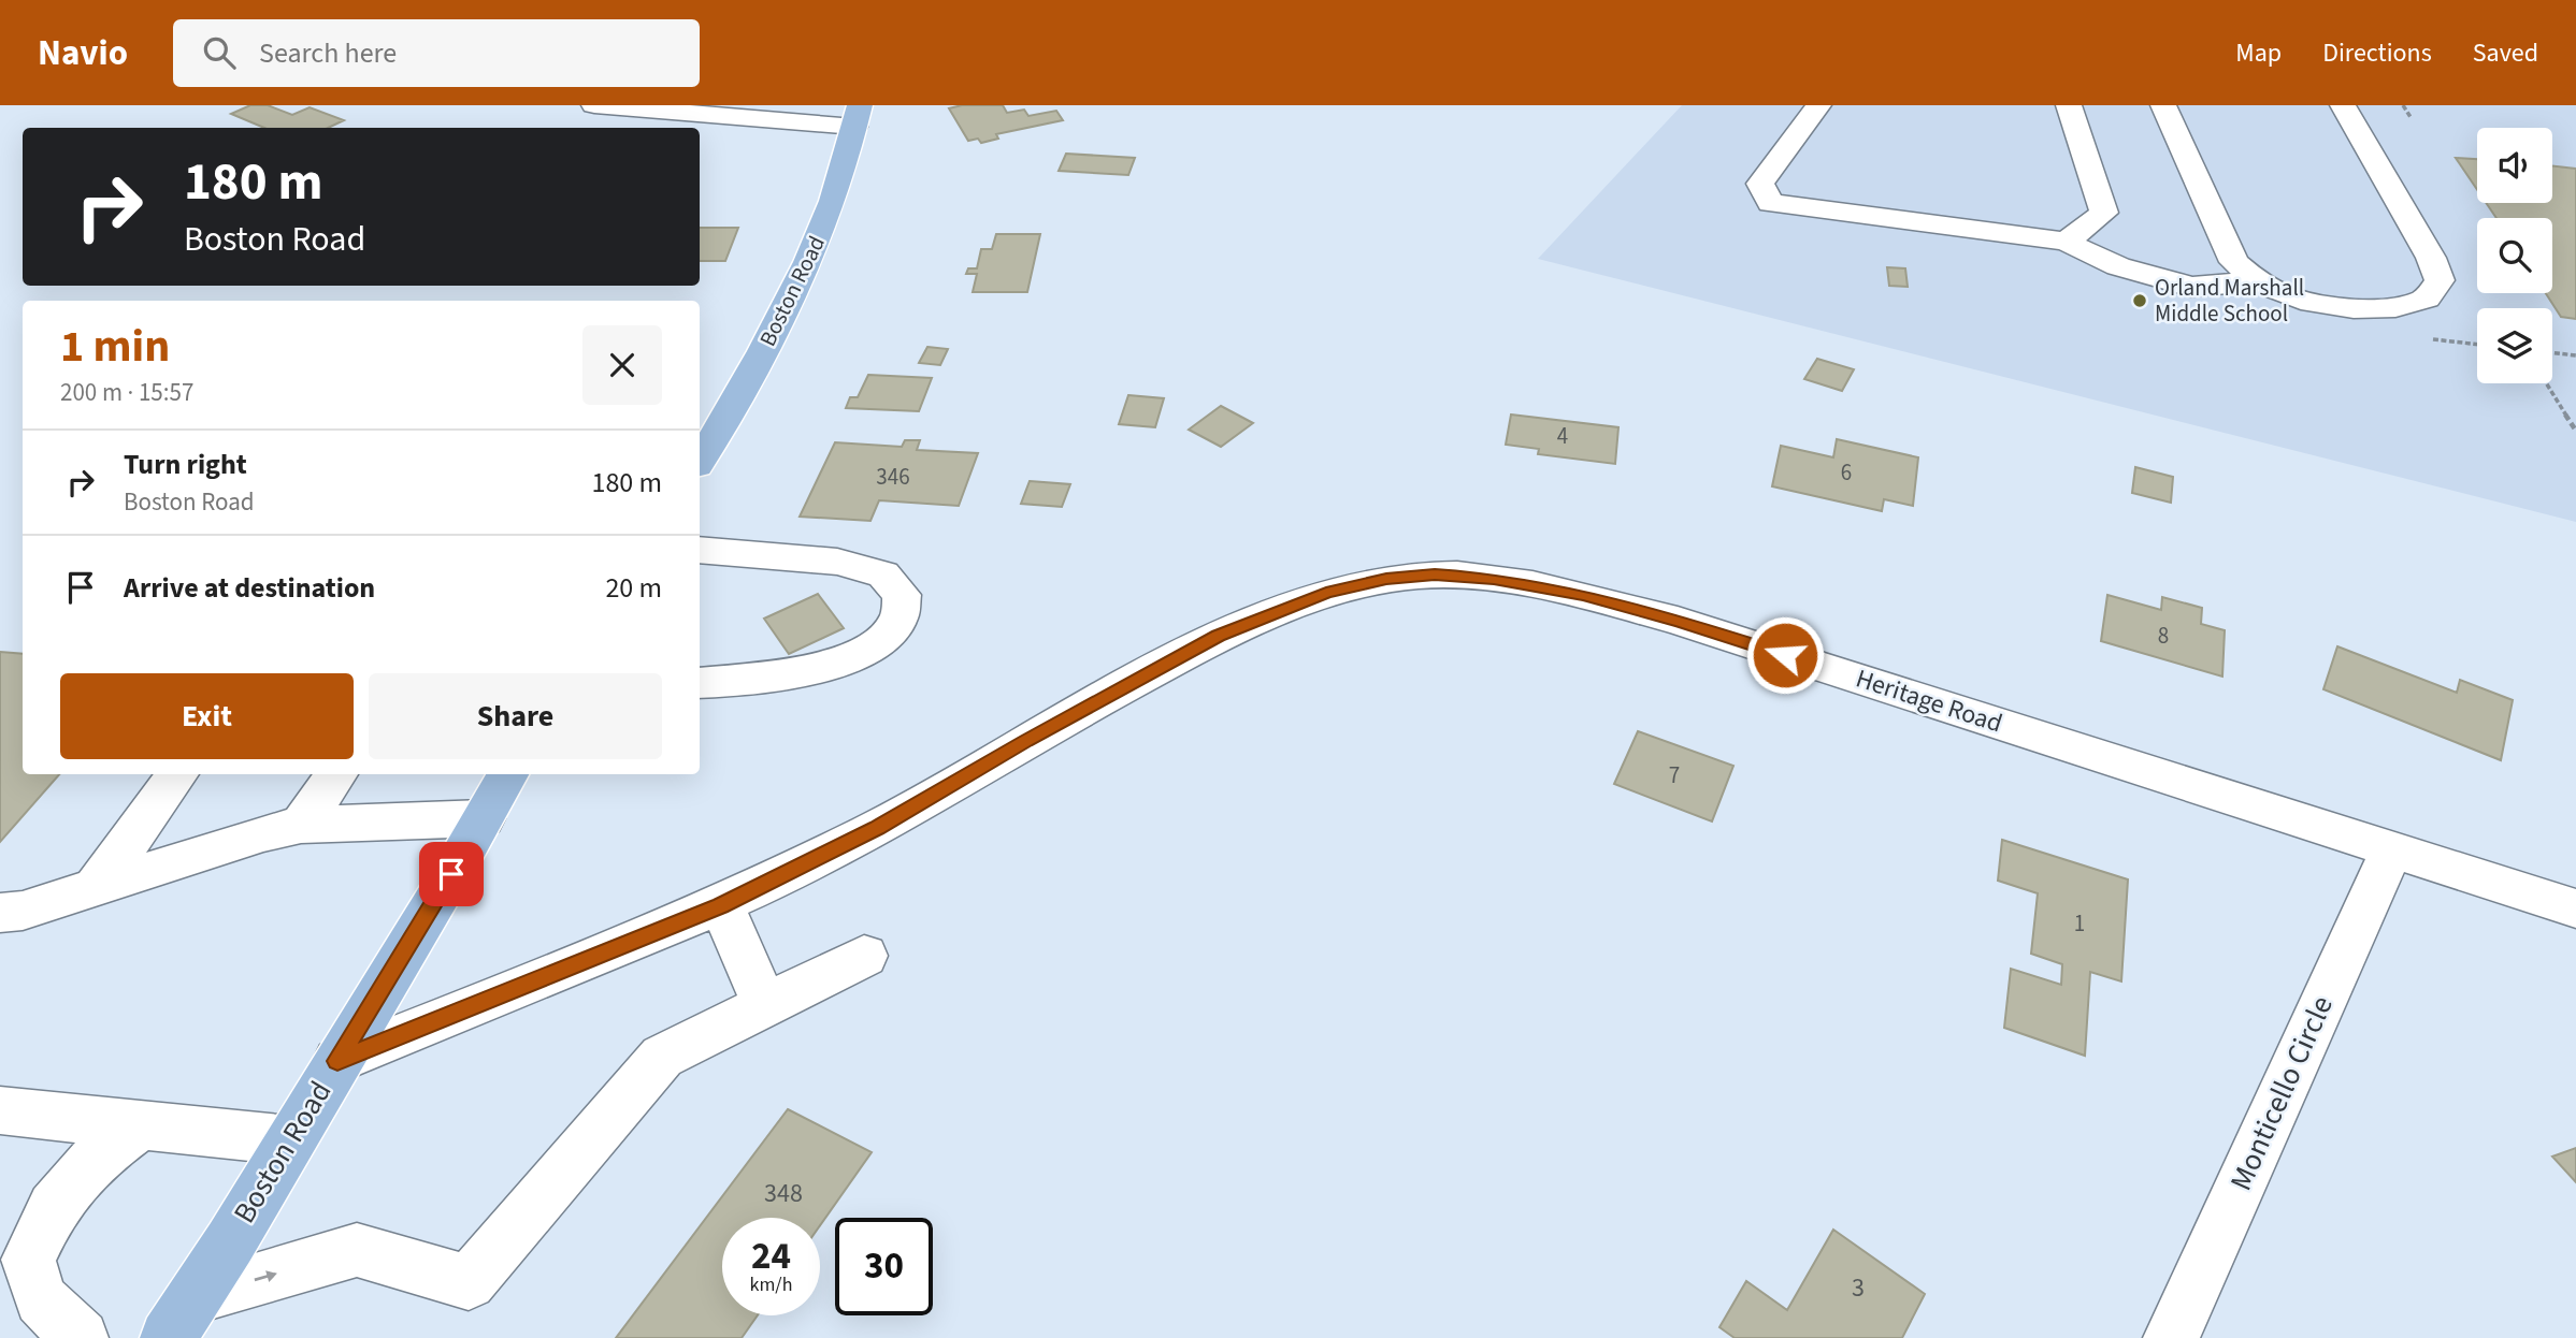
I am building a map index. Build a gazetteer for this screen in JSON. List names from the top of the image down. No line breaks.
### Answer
{"streets":{"main road":["Boston Road"],"street":["Heritage Road","Monticello Circle"]},"crossings":[["Boston Road","Heritage Road"],["Heritage Road","Monticello Circle"]],"places":["Orland Marshall Middle School"],"house_numbers":["4","6","346","8","7","1","348","3"],"page":{"header":"Navio","search":"Search here","nav":["Map","Directions","Saved"],"turn":["180 m","Boston Road"],"heading":["1 min","200 m · 15:57"],"list":[{"name":"Turn right","note":"Boston Road","value":"180 m"},{"name":"Arrive at destination","value":"20 m"}],"buttons":["Exit","Share"],"speed":"24 km/h","limit":"30"}}
